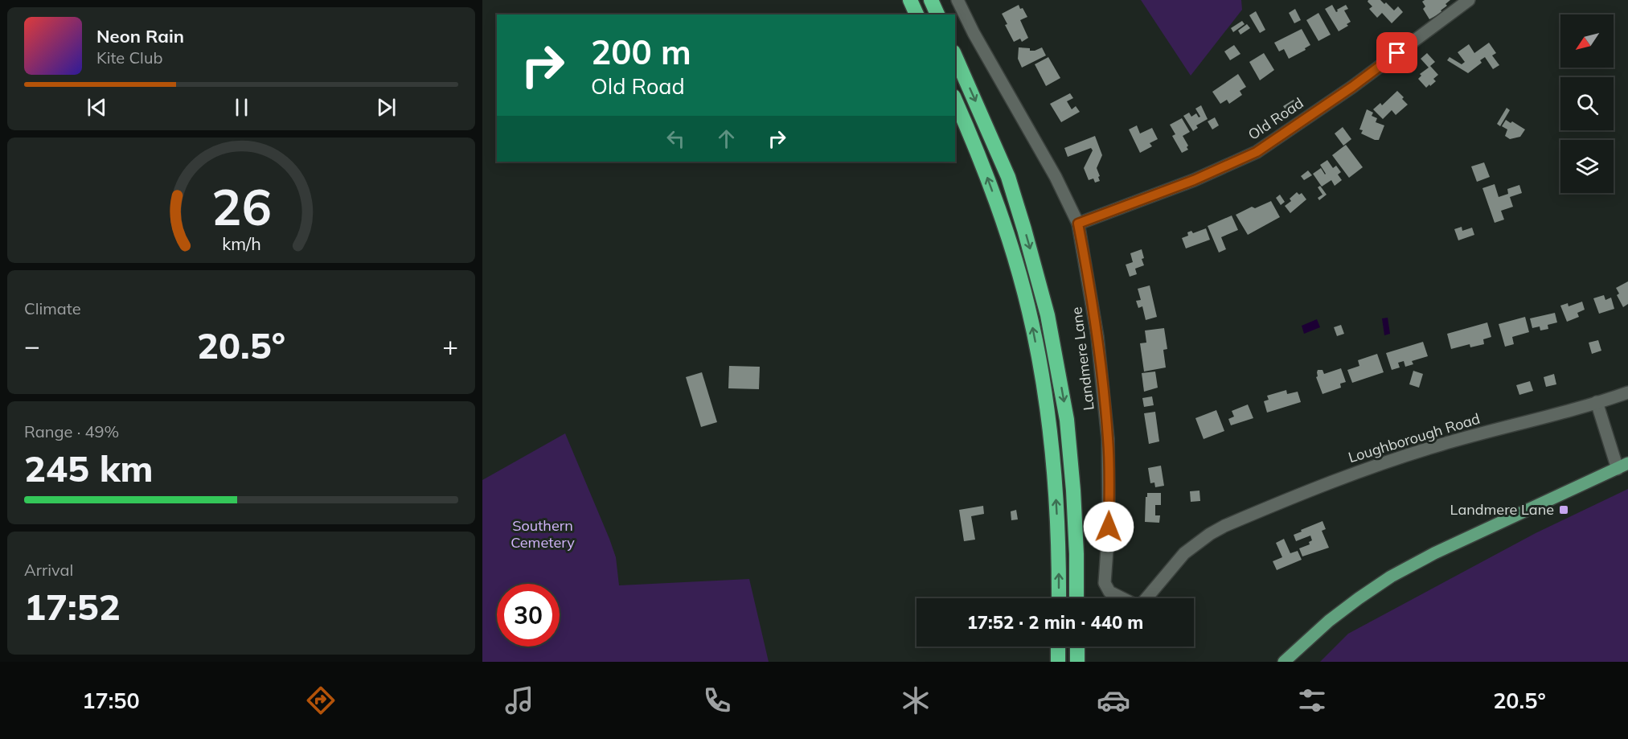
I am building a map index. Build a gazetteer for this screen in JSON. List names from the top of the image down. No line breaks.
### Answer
{"streets":{"street":["Old Road","Landmere Lane","Loughborough Road"]},"crossings":[["Old Road","Landmere Lane"],["Landmere Lane","Loughborough Road"]],"parks":["Southern Cemetery"],"places":{"transit":["Landmere Lane"]},"north":"bottom left","page":{"turn":["200 m","Old Road"],"song":["Neon Rain","Kite Club"],"tile":["Climate",["Range · 49%","245 km"],["Arrival","17:52"]],"heat":["−","20.5°","+"],"limit":"30","trip":"17:52 · 2 min · 440 m","tabs":["17:50","20.5°"],"gauge":["26","km/h"]}}
